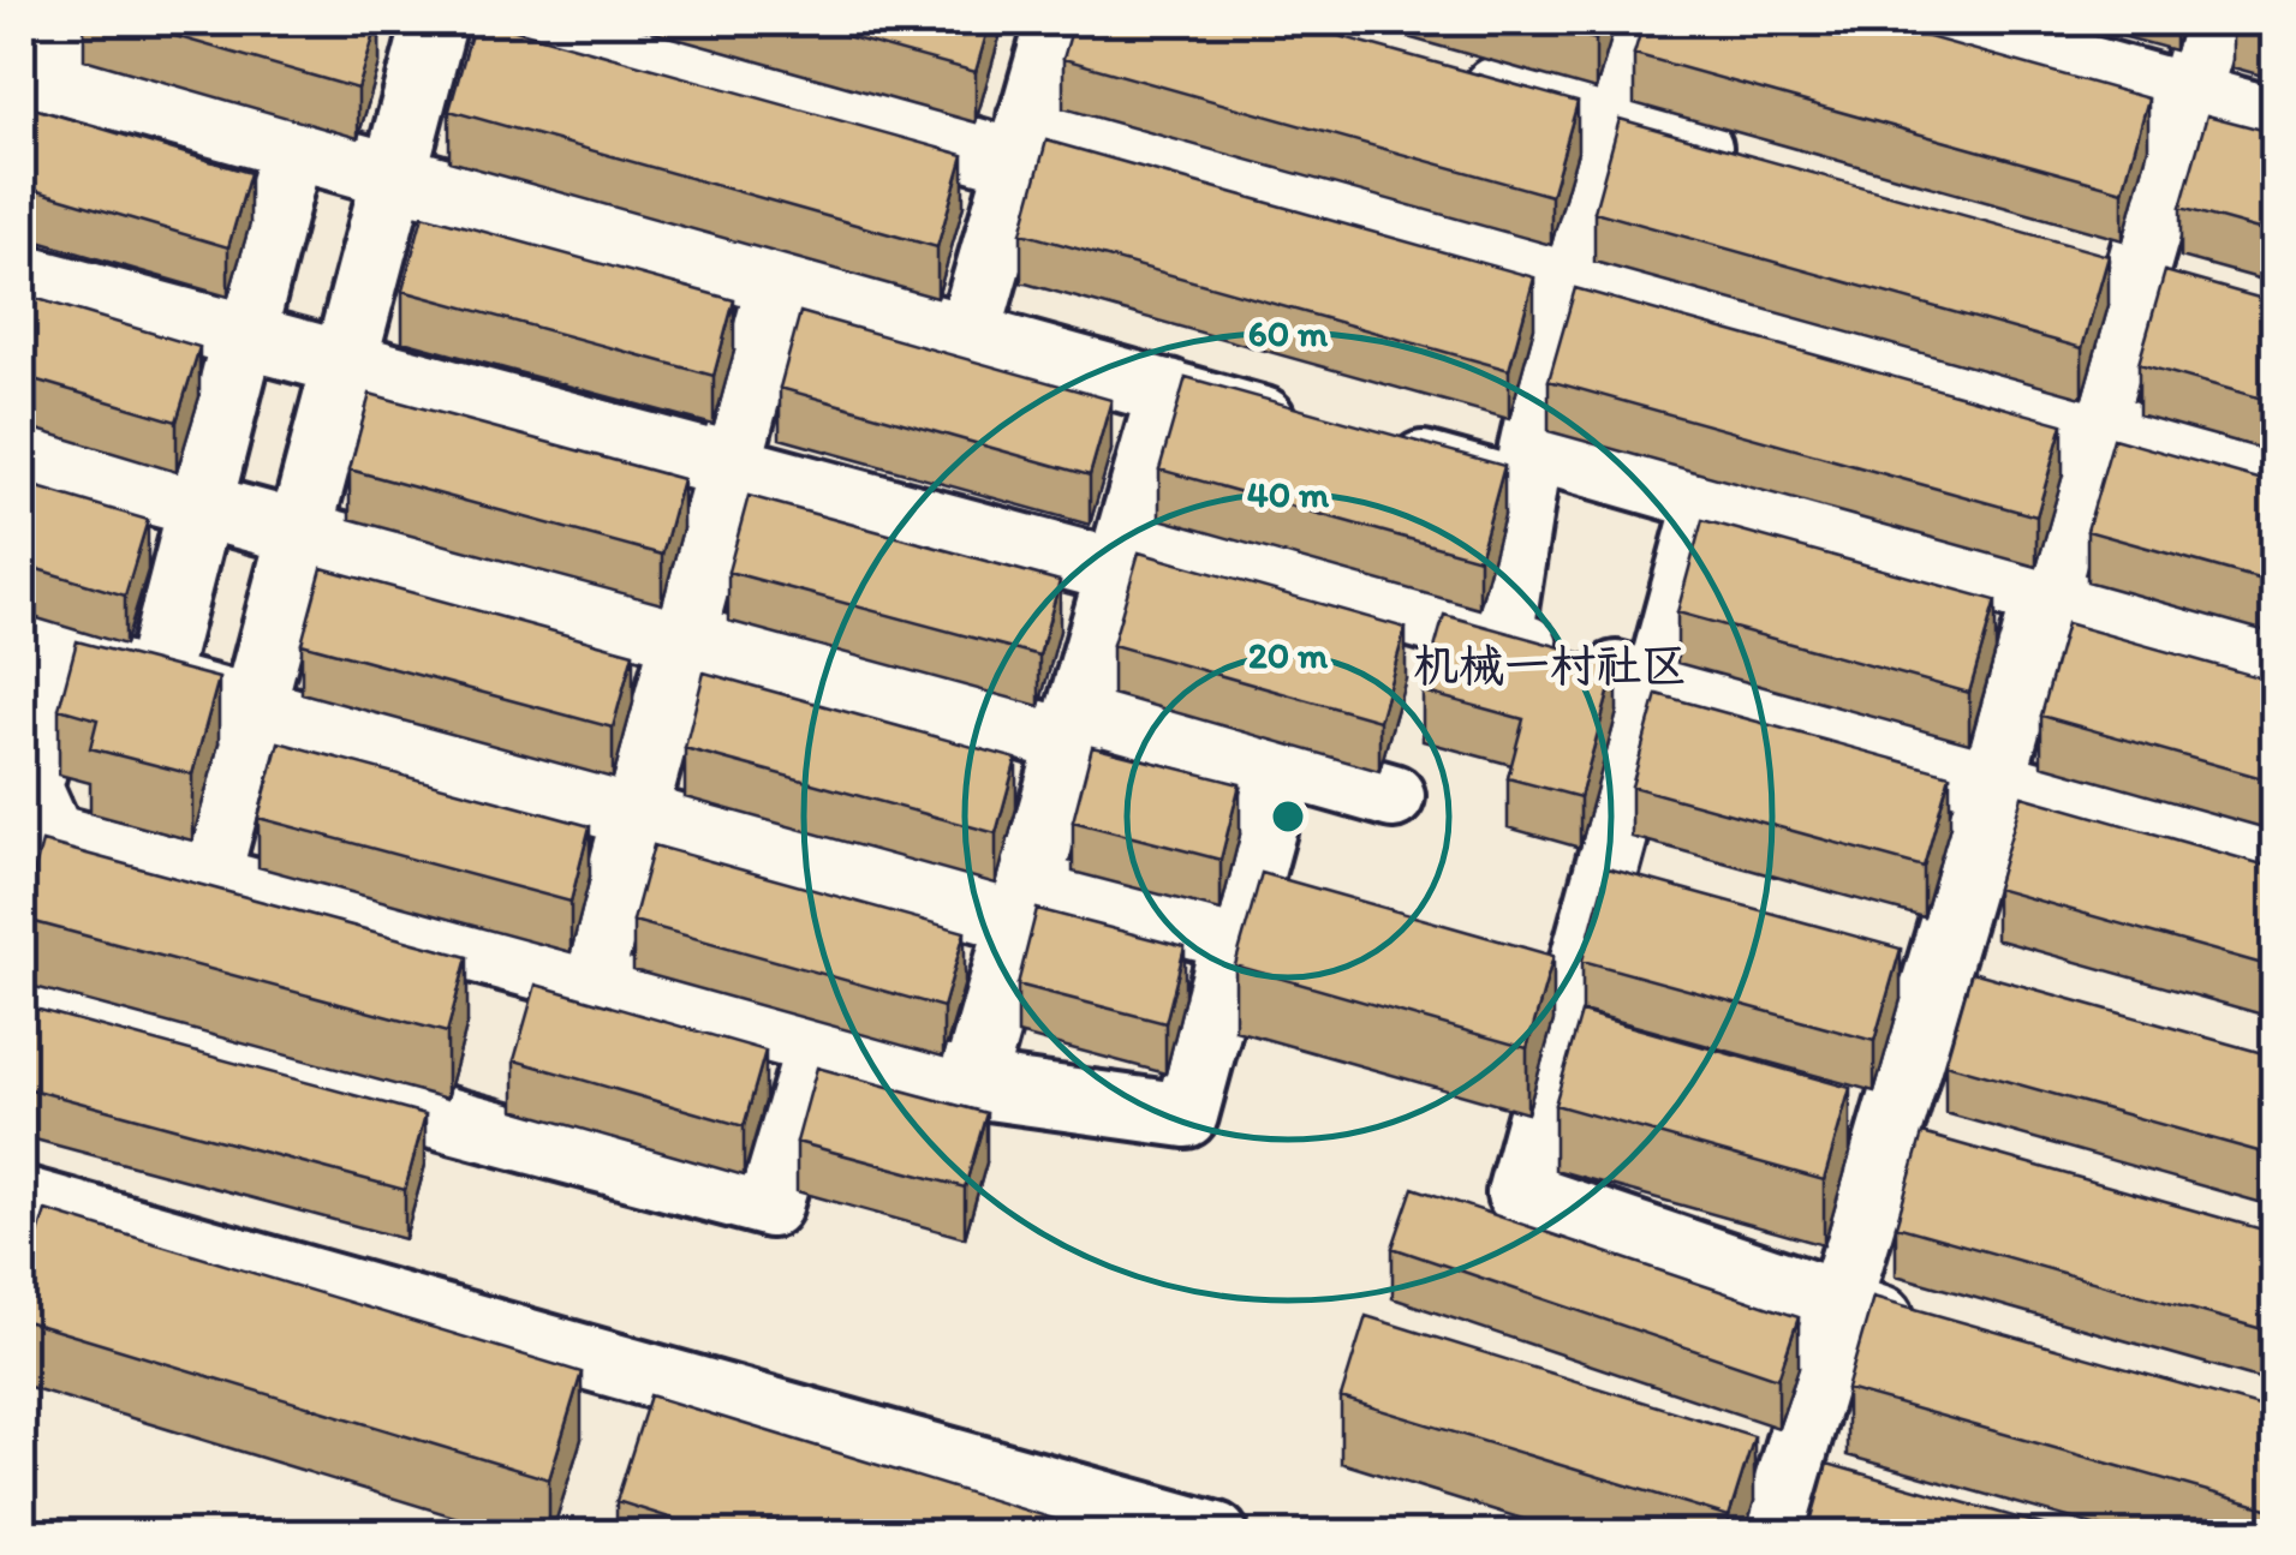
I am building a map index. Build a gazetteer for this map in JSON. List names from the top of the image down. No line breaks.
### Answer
{"districts":["机械一村社区"],"rings":["60 m","40 m","20 m"]}
